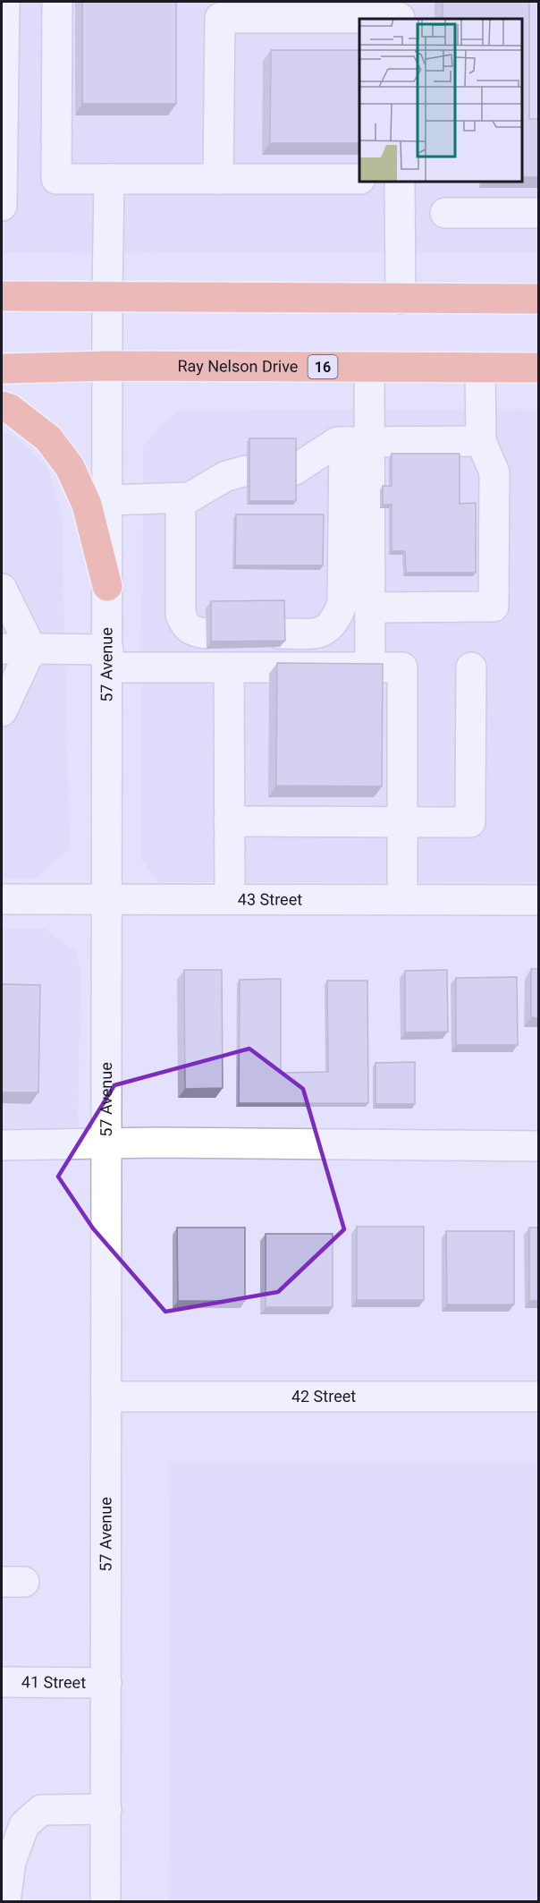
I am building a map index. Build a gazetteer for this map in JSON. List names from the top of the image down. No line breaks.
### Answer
{"streets":{"highway":["Ray Nelson Drive","16"],"street":["57 Avenue","43 Street","42 Street","41 Street"]},"crossings":[["Ray Nelson Drive","57 Avenue"],["57 Avenue","43 Street"],["57 Avenue","42 Street"],["57 Avenue","41 Street"]]}
